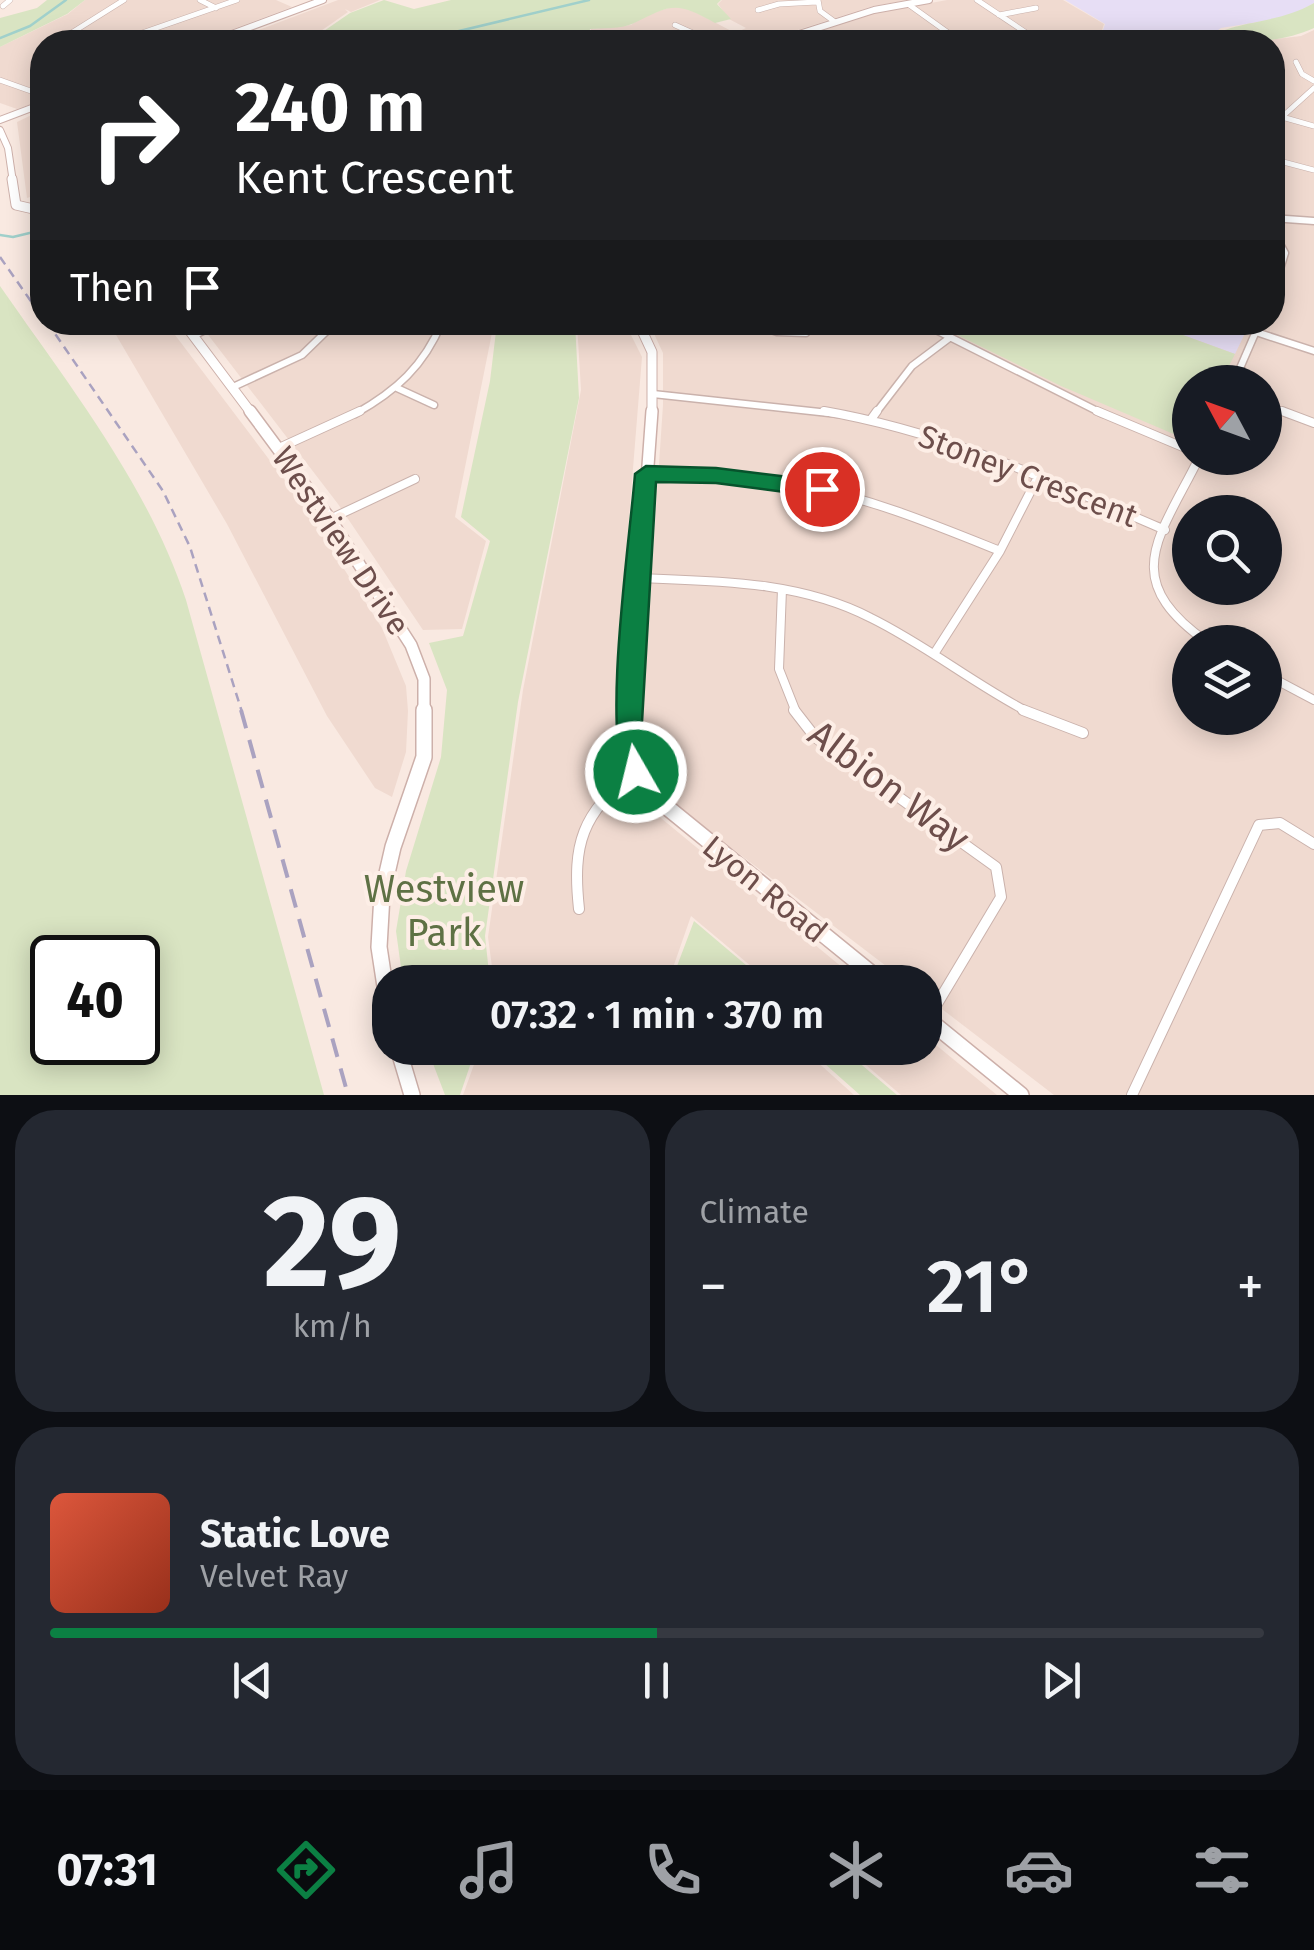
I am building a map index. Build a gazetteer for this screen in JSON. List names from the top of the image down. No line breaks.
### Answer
{"streets":{"street":["Stoney Crescent","Westview Drive","Albion Way","Lyon Road"]},"parks":["Westview Park"],"north":"top left","page":{"turn":["240 m","Kent Crescent"],"then":"Then","limit":"40","trip":"07:32 · 1 min · 370 m","tile":[["29","km/h"],"Climate"],"heat":["−","21°","+"],"song":["Static Love","Velvet Ray"],"tabs":"07:31"}}
